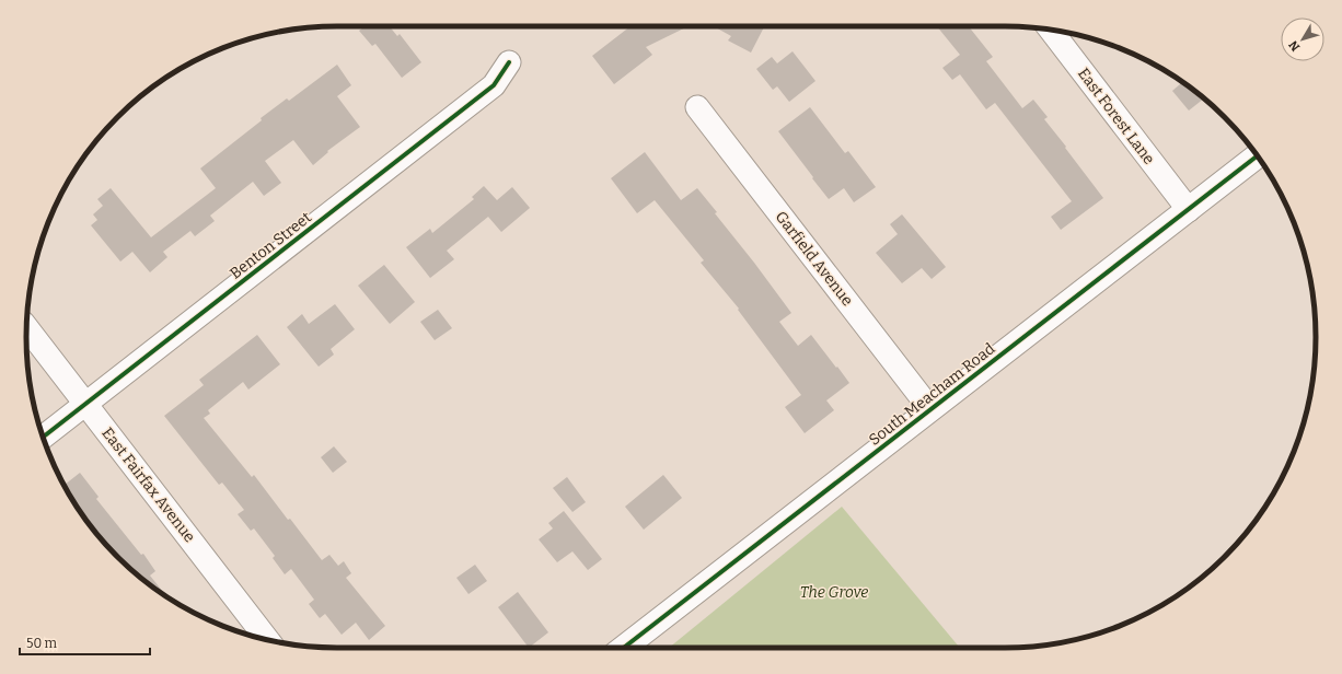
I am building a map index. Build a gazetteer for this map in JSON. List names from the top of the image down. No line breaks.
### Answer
{"streets":{"main road":["South Meacham Road"],"street":["East Forest Lane","Benton Street","Garfield Avenue","East Fairfax Avenue"]},"crossings":[["East Forest Lane","South Meacham Road"],["Benton Street","East Fairfax Avenue"],["Garfield Avenue","South Meacham Road"]],"parks":["The Grove"],"scale_bar":"50 m","north":"bottom left"}
